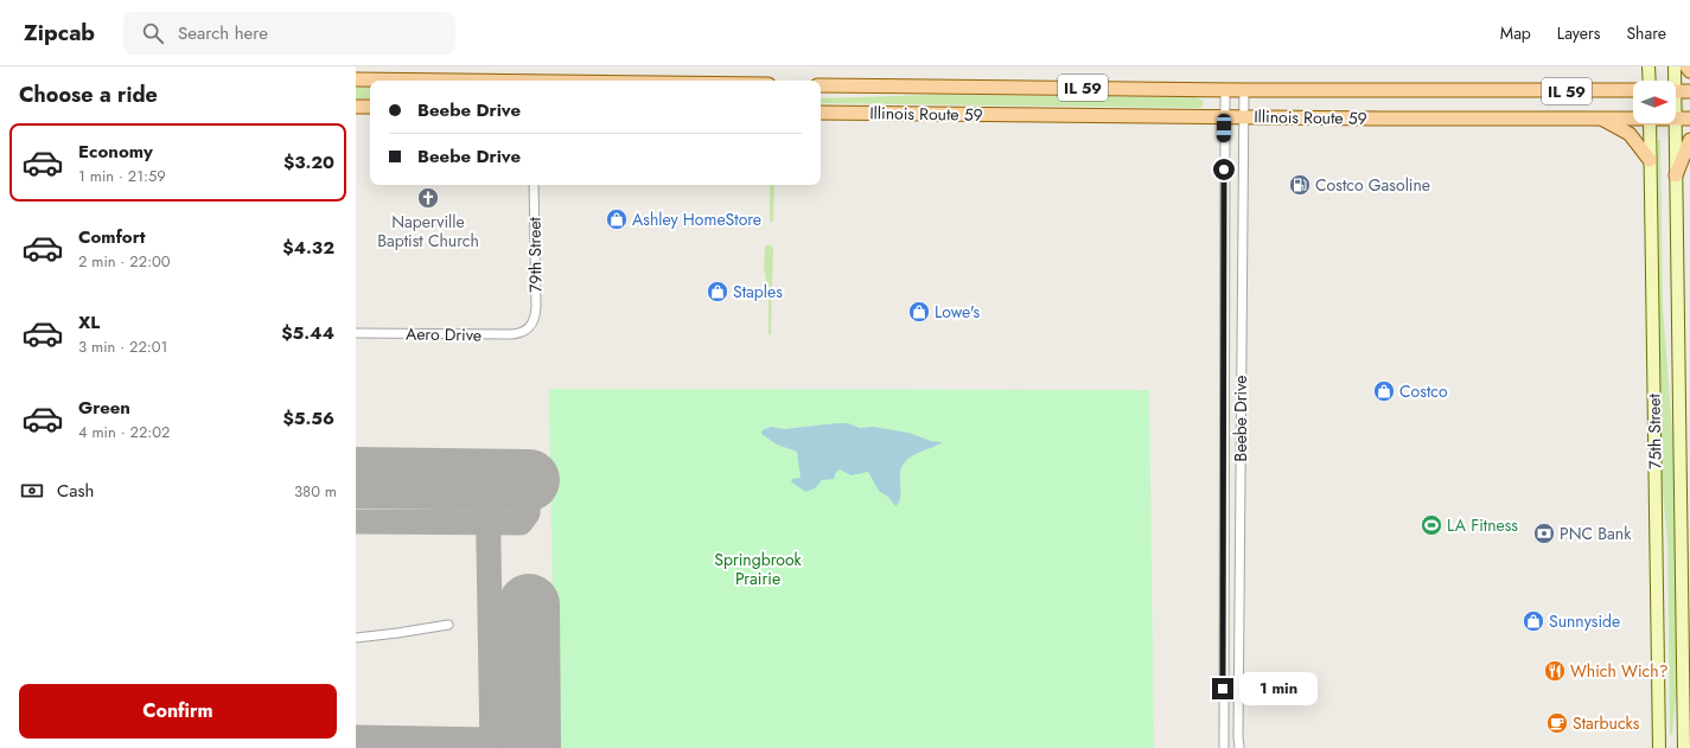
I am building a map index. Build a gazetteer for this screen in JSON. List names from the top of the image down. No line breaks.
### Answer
{"streets":{"main road":["IL 59","Illinois Route 59","75th Street"],"street":["79th Street","Aero Drive","Beebe Drive"]},"crossings":[["Illinois Route 59","Beebe Drive"],["79th Street","Aero Drive"]],"parks":["Springbrook Prairie"],"places":{"fuel station":["Costco Gasoline"],"church":["Naperville Baptist Church"],"shop":["Ashley HomeStore","Staples","Lowe's","Costco","Sunnyside"],"sports":["LA Fitness"],"bank":["PNC Bank"],"restaurant":["Which Wich?"],"cafe":["Starbucks"]},"north":"right","page":{"header":"Zipcab","search":"Search here","nav":["Map","Layers","Share"],"heading":"Choose a ride","banner":["Beebe Drive","Beebe Drive"],"list":[{"name":"Economy","note":"1 min · 21:59","value":"$3.20"},{"name":"Comfort","note":"2 min · 22:00","value":"$4.32"},{"name":"XL","note":"3 min · 22:01","value":"$5.44"},{"name":"Green","note":"4 min · 22:02","value":"$5.56"}],"pay":["Cash","380 m"],"bubble":"1 min","buttons":"Confirm"}}
